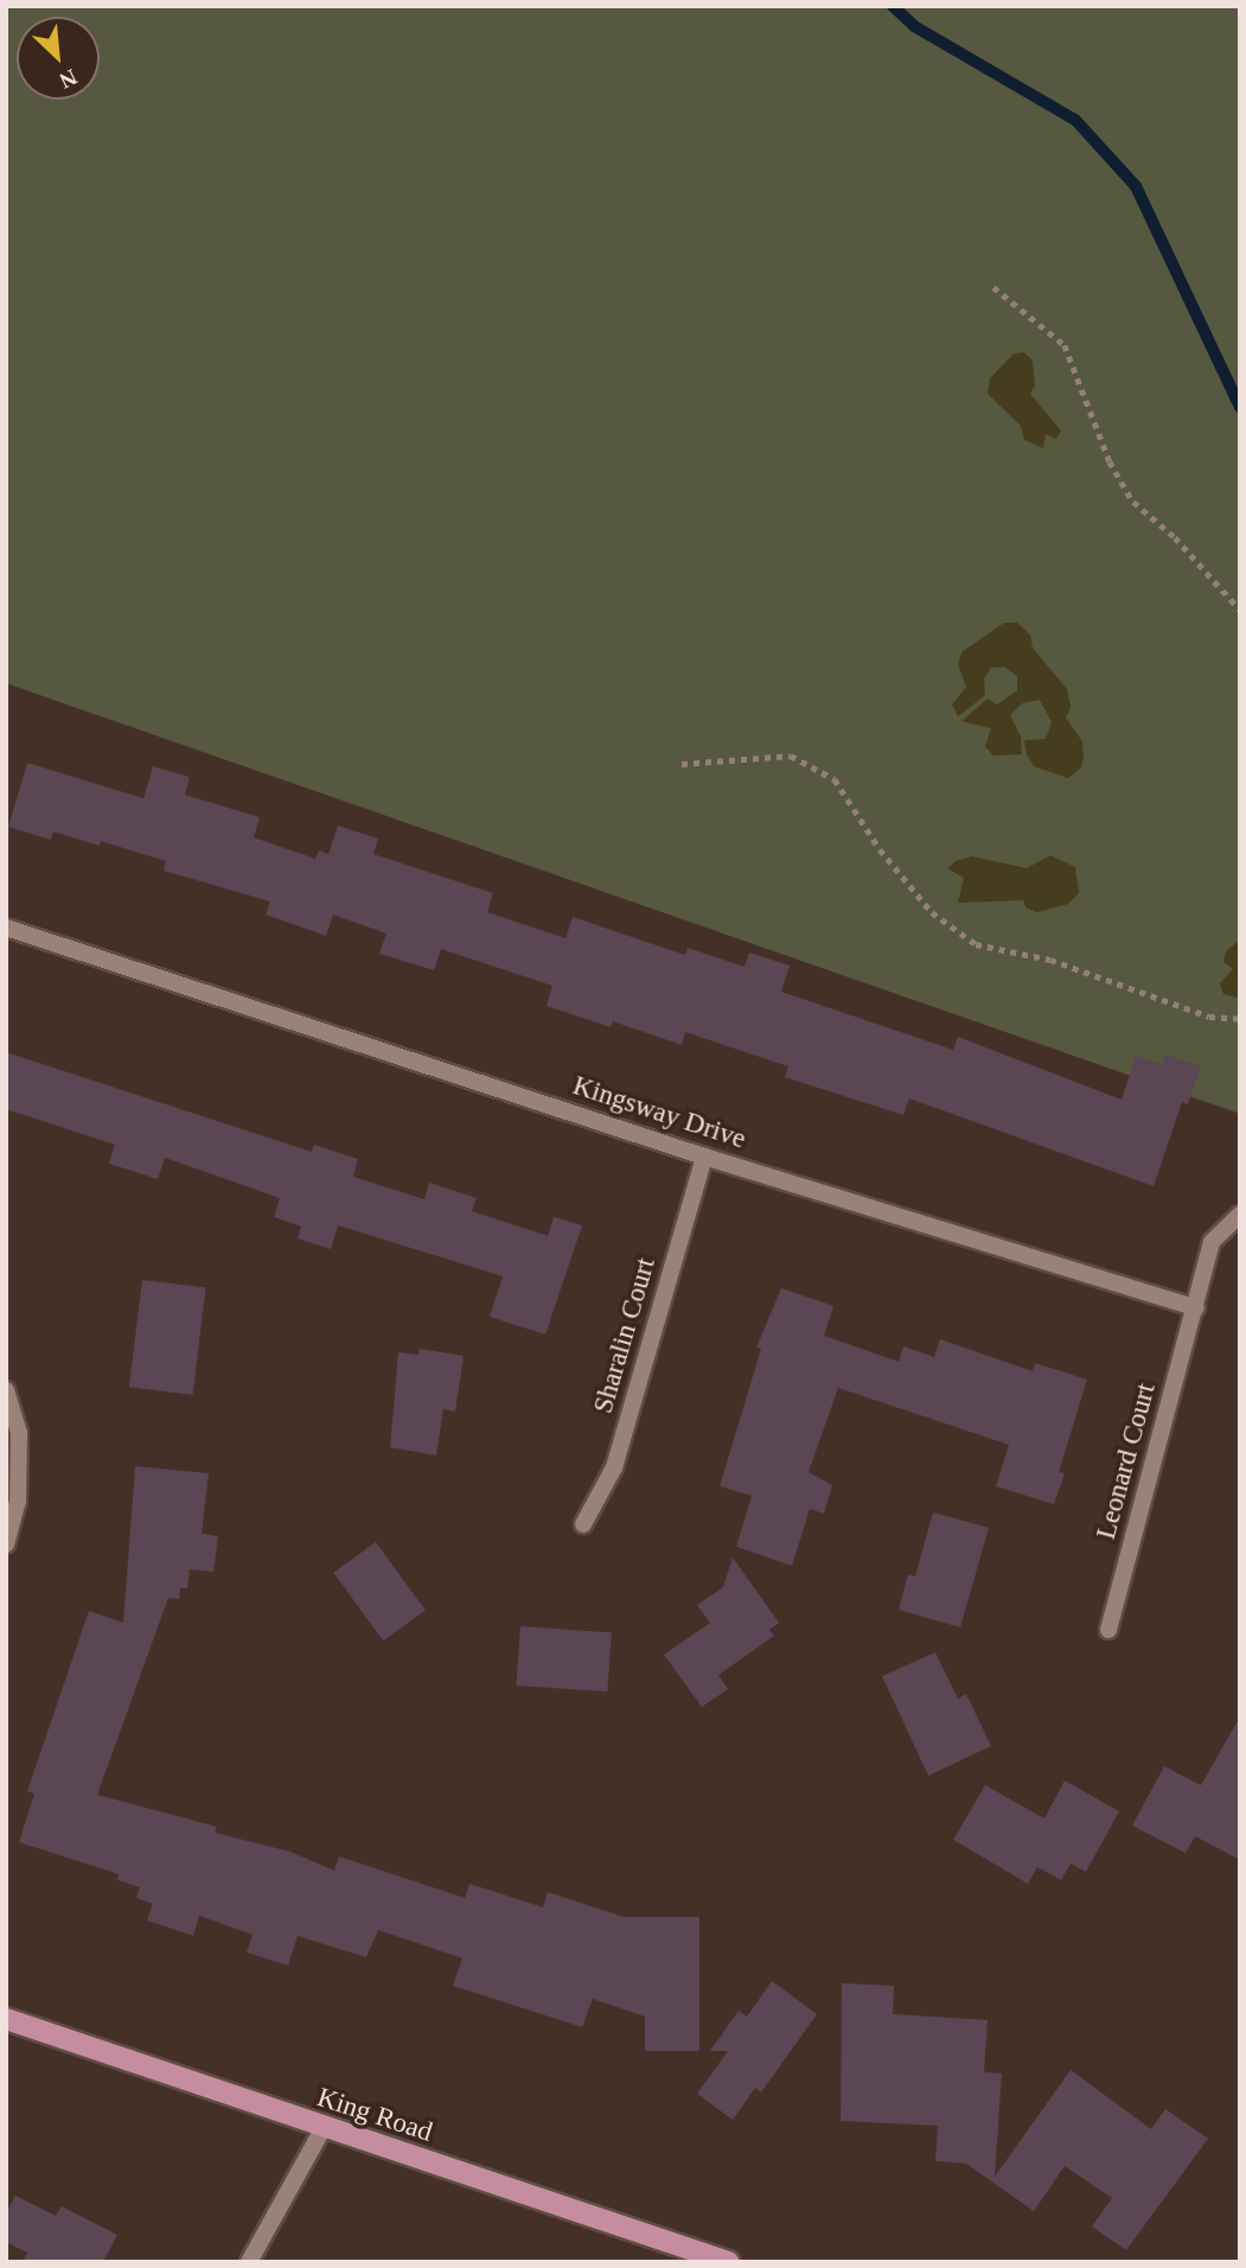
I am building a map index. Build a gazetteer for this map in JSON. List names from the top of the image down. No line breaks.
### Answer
{"streets":{"main road":["King Road"],"street":["Kingsway Drive","Sharalin Court","Leonard Court"]},"crossings":[["Kingsway Drive","Sharalin Court"],["Kingsway Drive","Leonard Court"]],"north":"bottom right"}
